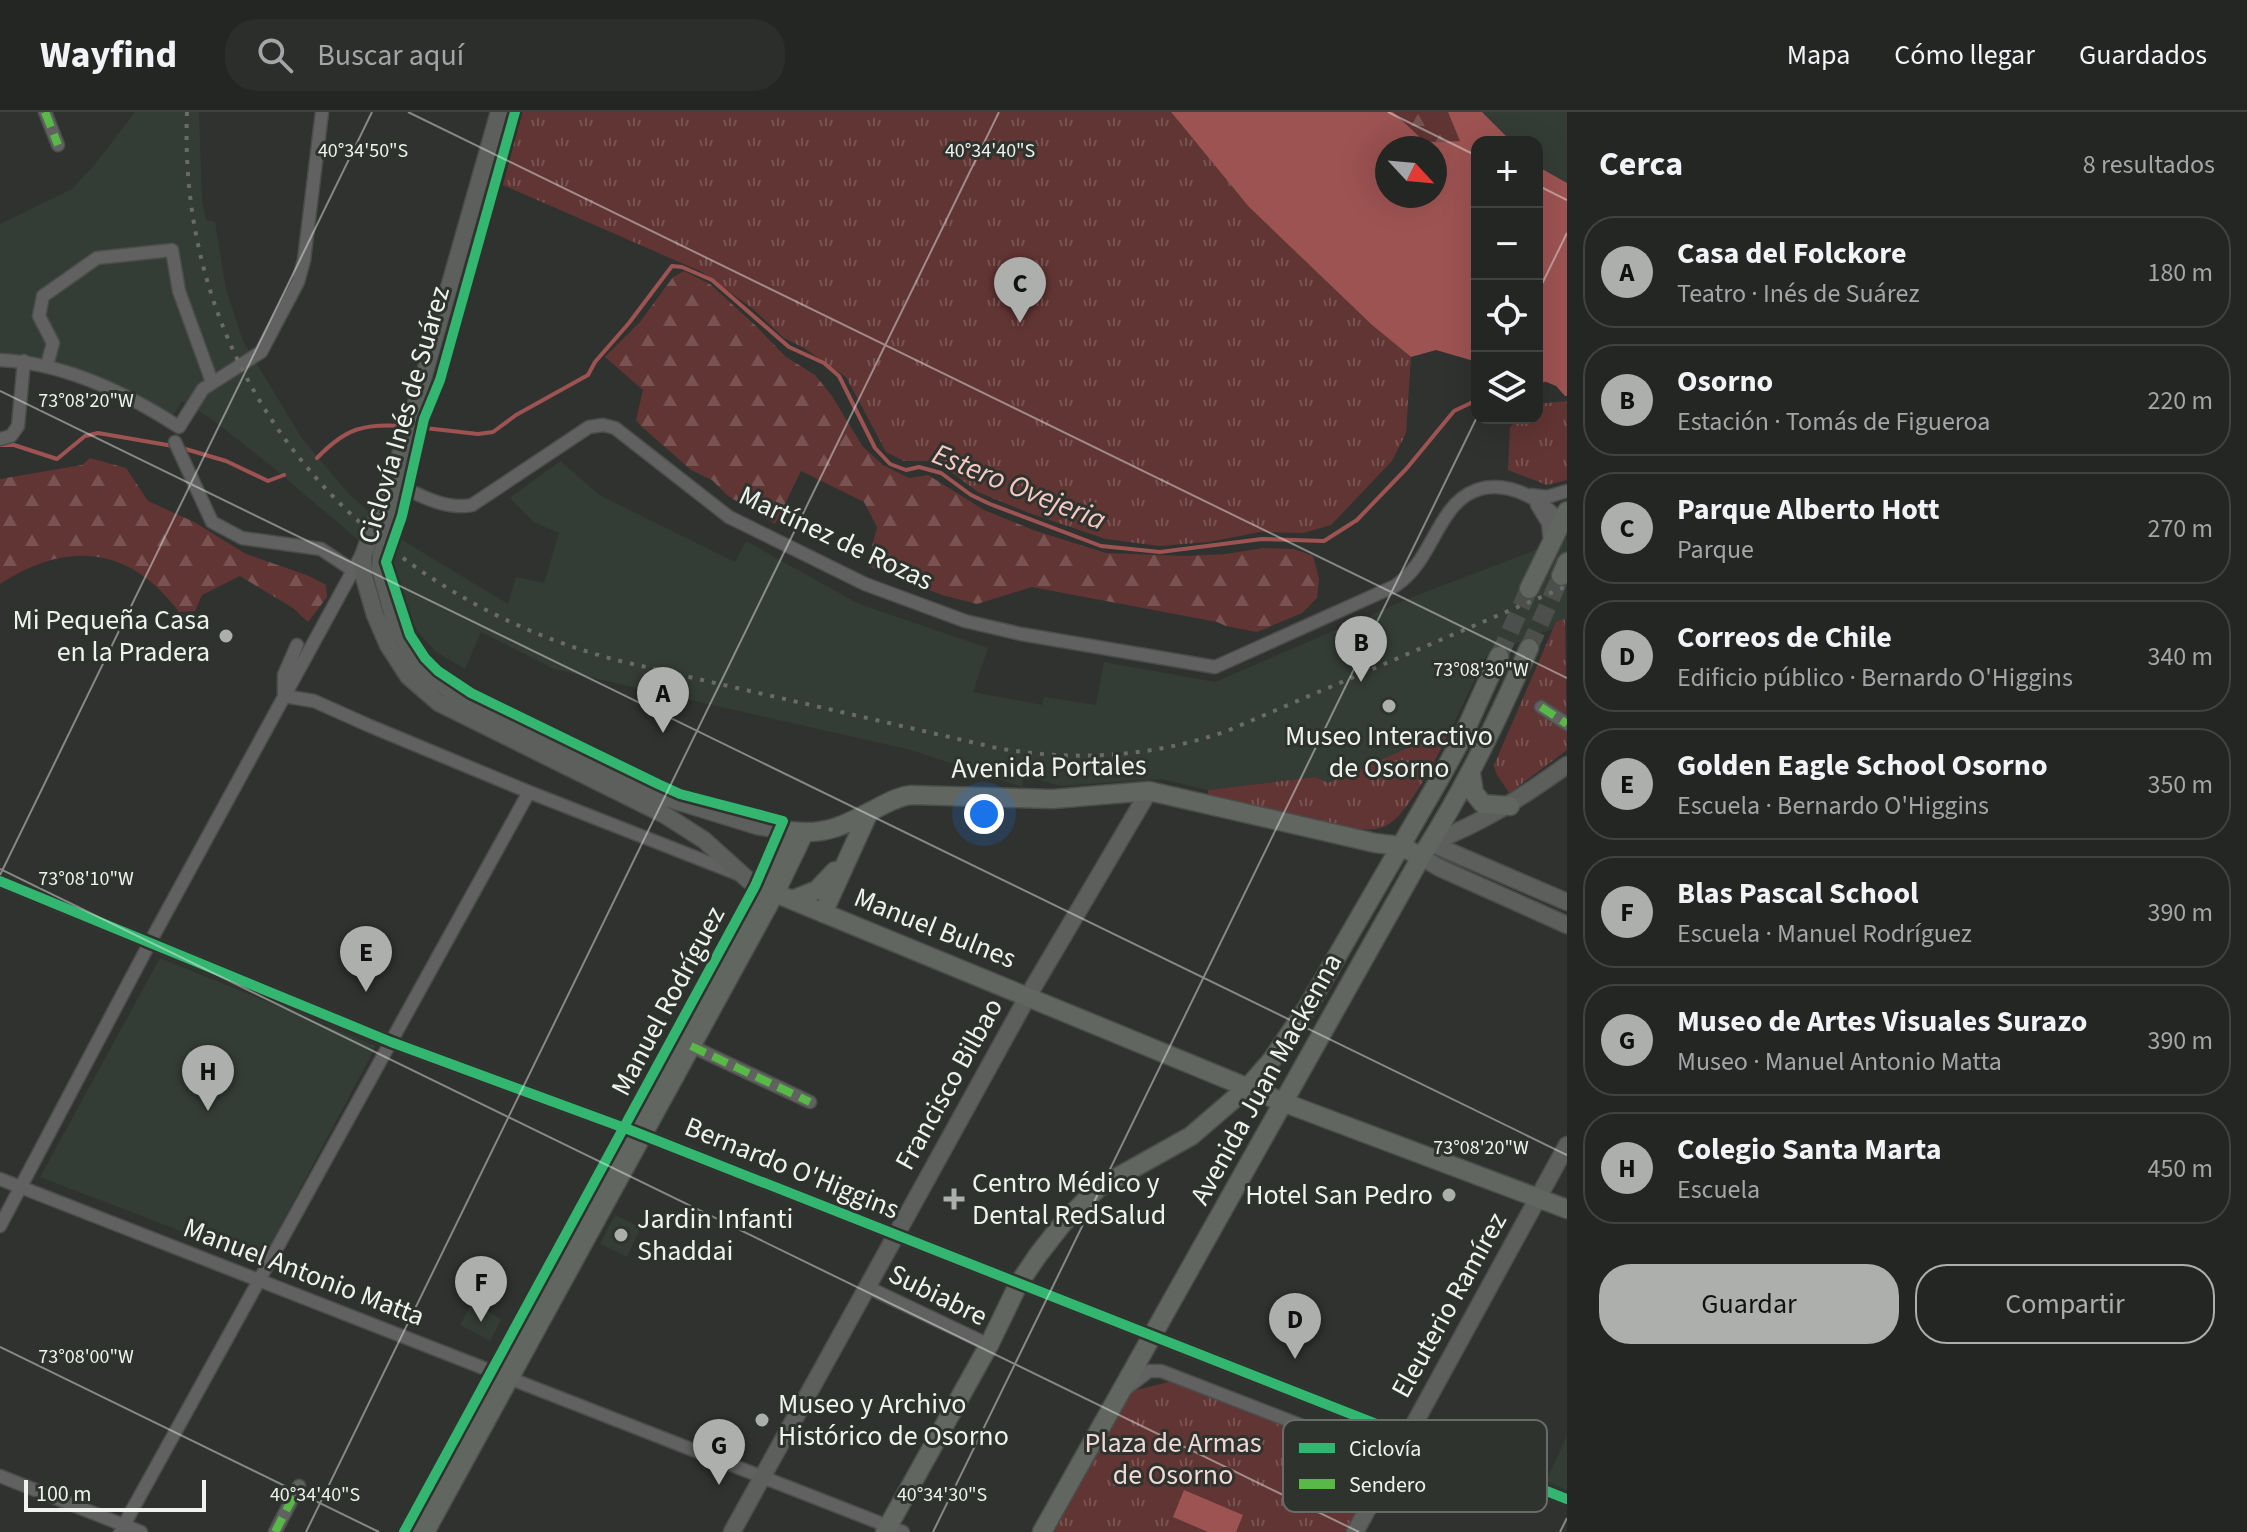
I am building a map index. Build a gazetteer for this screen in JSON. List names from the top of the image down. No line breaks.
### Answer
{"streets":{"main road":["Avenida Portales","Manuel Bulnes","Manuel Rodríguez","Avenida Juan Mackenna","Francisco Bilbao","Eleuterio Ramírez"],"street":["Martínez de Rozas","Bernardo O'Higgins","Manuel Antonio Matta","Subiabre"],"cycle path":["Ciclovía Inés de Suárez"]},"crossings":[["Avenida Portales","Manuel Rodríguez"],["Avenida Portales","Avenida Juan Mackenna"],["Avenida Portales","Francisco Bilbao"],["Manuel Bulnes","Manuel Rodríguez"],["Manuel Bulnes","Avenida Juan Mackenna"],["Manuel Bulnes","Francisco Bilbao"],["Manuel Bulnes","Eleuterio Ramírez"],["Manuel Rodríguez","Bernardo O'Higgins"],["Manuel Rodríguez","Manuel Antonio Matta"],["Avenida Juan Mackenna","Bernardo O'Higgins"],["Avenida Juan Mackenna","Manuel Antonio Matta"],["Avenida Juan Mackenna","Subiabre"],["Francisco Bilbao","Bernardo O'Higgins"],["Francisco Bilbao","Manuel Antonio Matta"],["Francisco Bilbao","Subiabre"]],"water":["Estero Ovejeria"],"parks":["Plaza de Armas de Osorno"],"places":{"other":["Mi Pequeña Casa en la Pradera","Museo Interactivo de Osorno","Hotel San Pedro","Jardin Infanti Shaddai","Museo y Archivo Histórico de Osorno"],"health":["Centro Médico y Dental RedSalud"]},"legend":["Ciclovía","Sendero"],"scale_bar":"100 m","north":"bottom right","page":{"header":"Wayfind","search":"Buscar aquí","nav":["Mapa","Cómo llegar","Guardados"],"heading":["Cerca","8 resultados"],"map_buttons":["+","−"],"list":[{"mark":"A","name":"Casa del Folckore","note":"Teatro · Inés de Suárez","value":"180 m"},{"mark":"B","name":"Osorno","note":"Estación · Tomás de Figueroa","value":"220 m"},{"mark":"C","name":"Parque Alberto Hott","note":"Parque","value":"270 m"},{"mark":"D","name":"Correos de Chile","note":"Edificio público · Bernardo O'Higgins","value":"340 m"},{"mark":"E","name":"Golden Eagle School Osorno","note":"Escuela · Bernardo O'Higgins","value":"350 m"},{"mark":"F","name":"Blas Pascal School","note":"Escuela · Manuel Rodríguez","value":"390 m"},{"mark":"G","name":"Museo de Artes Visuales Surazo","note":"Museo · Manuel Antonio Matta","value":"390 m"},{"mark":"H","name":"Colegio Santa Marta","note":"Escuela","value":"450 m"}],"pins":["C","B","A","E","H","F","D","G"],"buttons":["Guardar","Compartir"],"scale":"100 m"},"coordinates":["40°34'50\"S","40°34'40\"S","73°08'20\"W","73°08'30\"W","73°08'10\"W","73°08'00\"W","40°34'30\"S"]}
